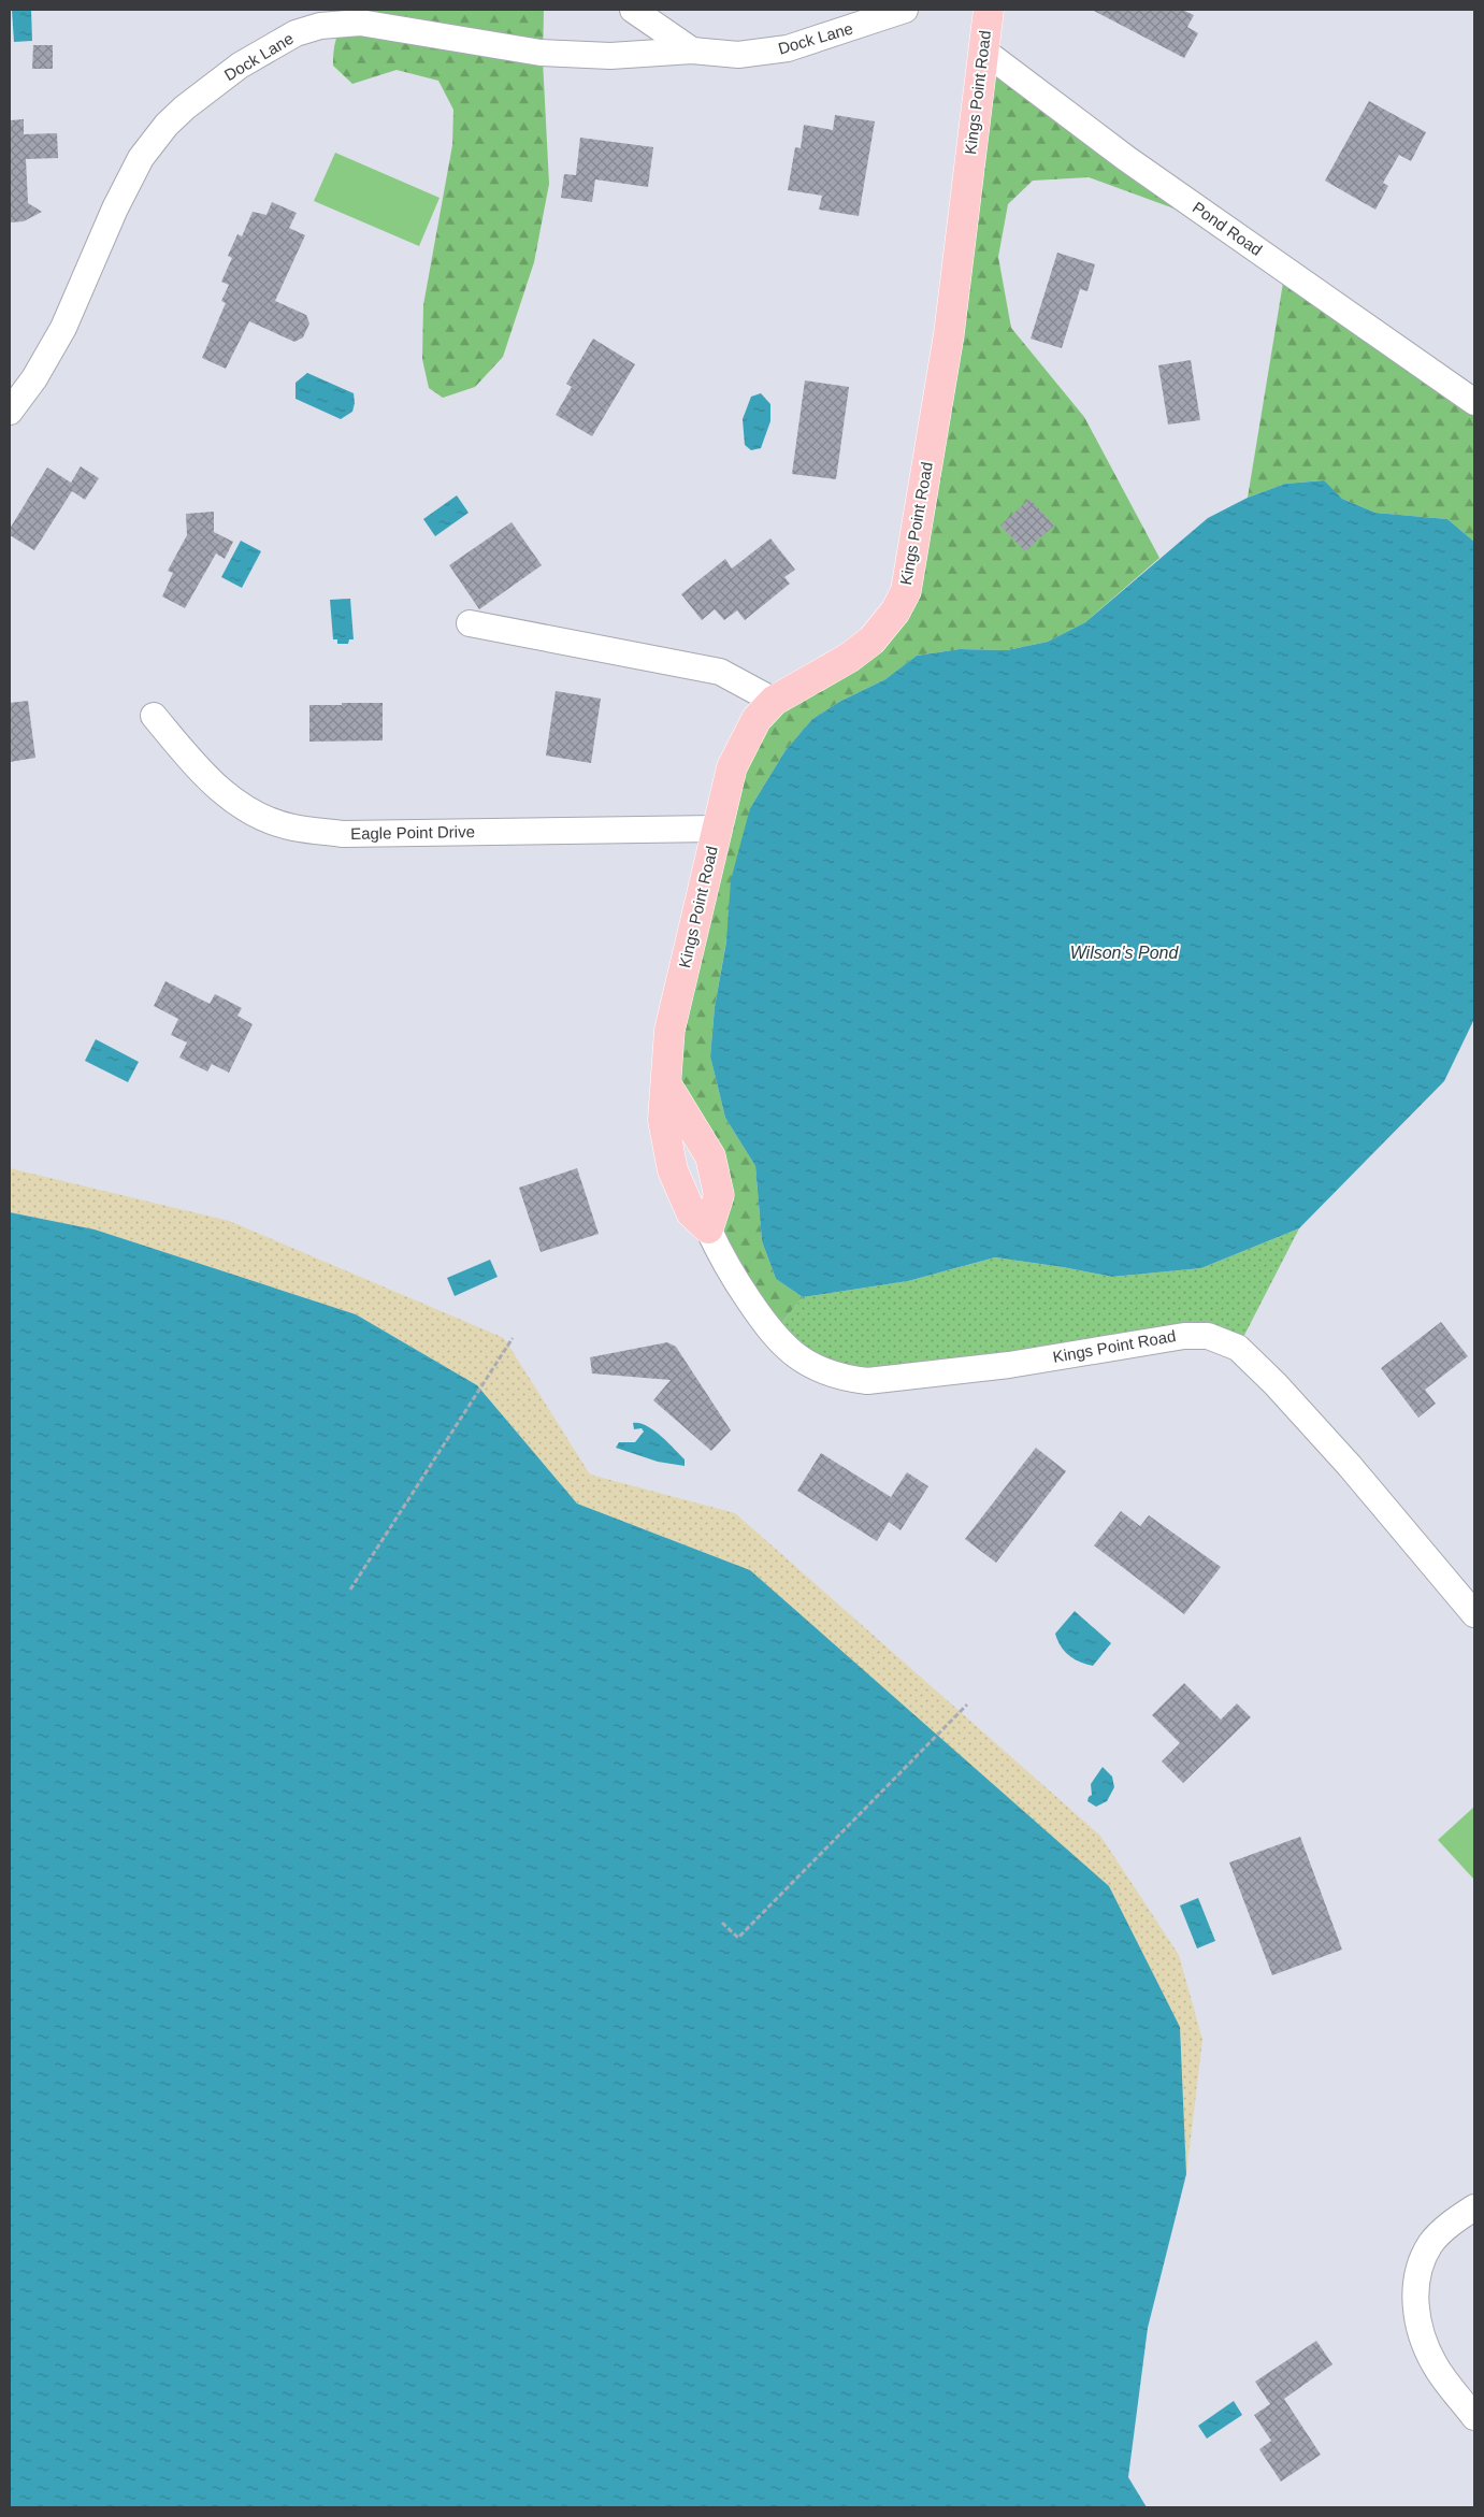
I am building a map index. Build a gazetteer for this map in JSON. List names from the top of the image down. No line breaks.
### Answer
{"streets":{"main road":["Kings Point Road"],"street":["Dock Lane","Pond Road","Eagle Point Drive"]},"crossings":[["Kings Point Road","Pond Road"],["Kings Point Road","Eagle Point Drive"]],"water":["Wilson's Pond"]}
